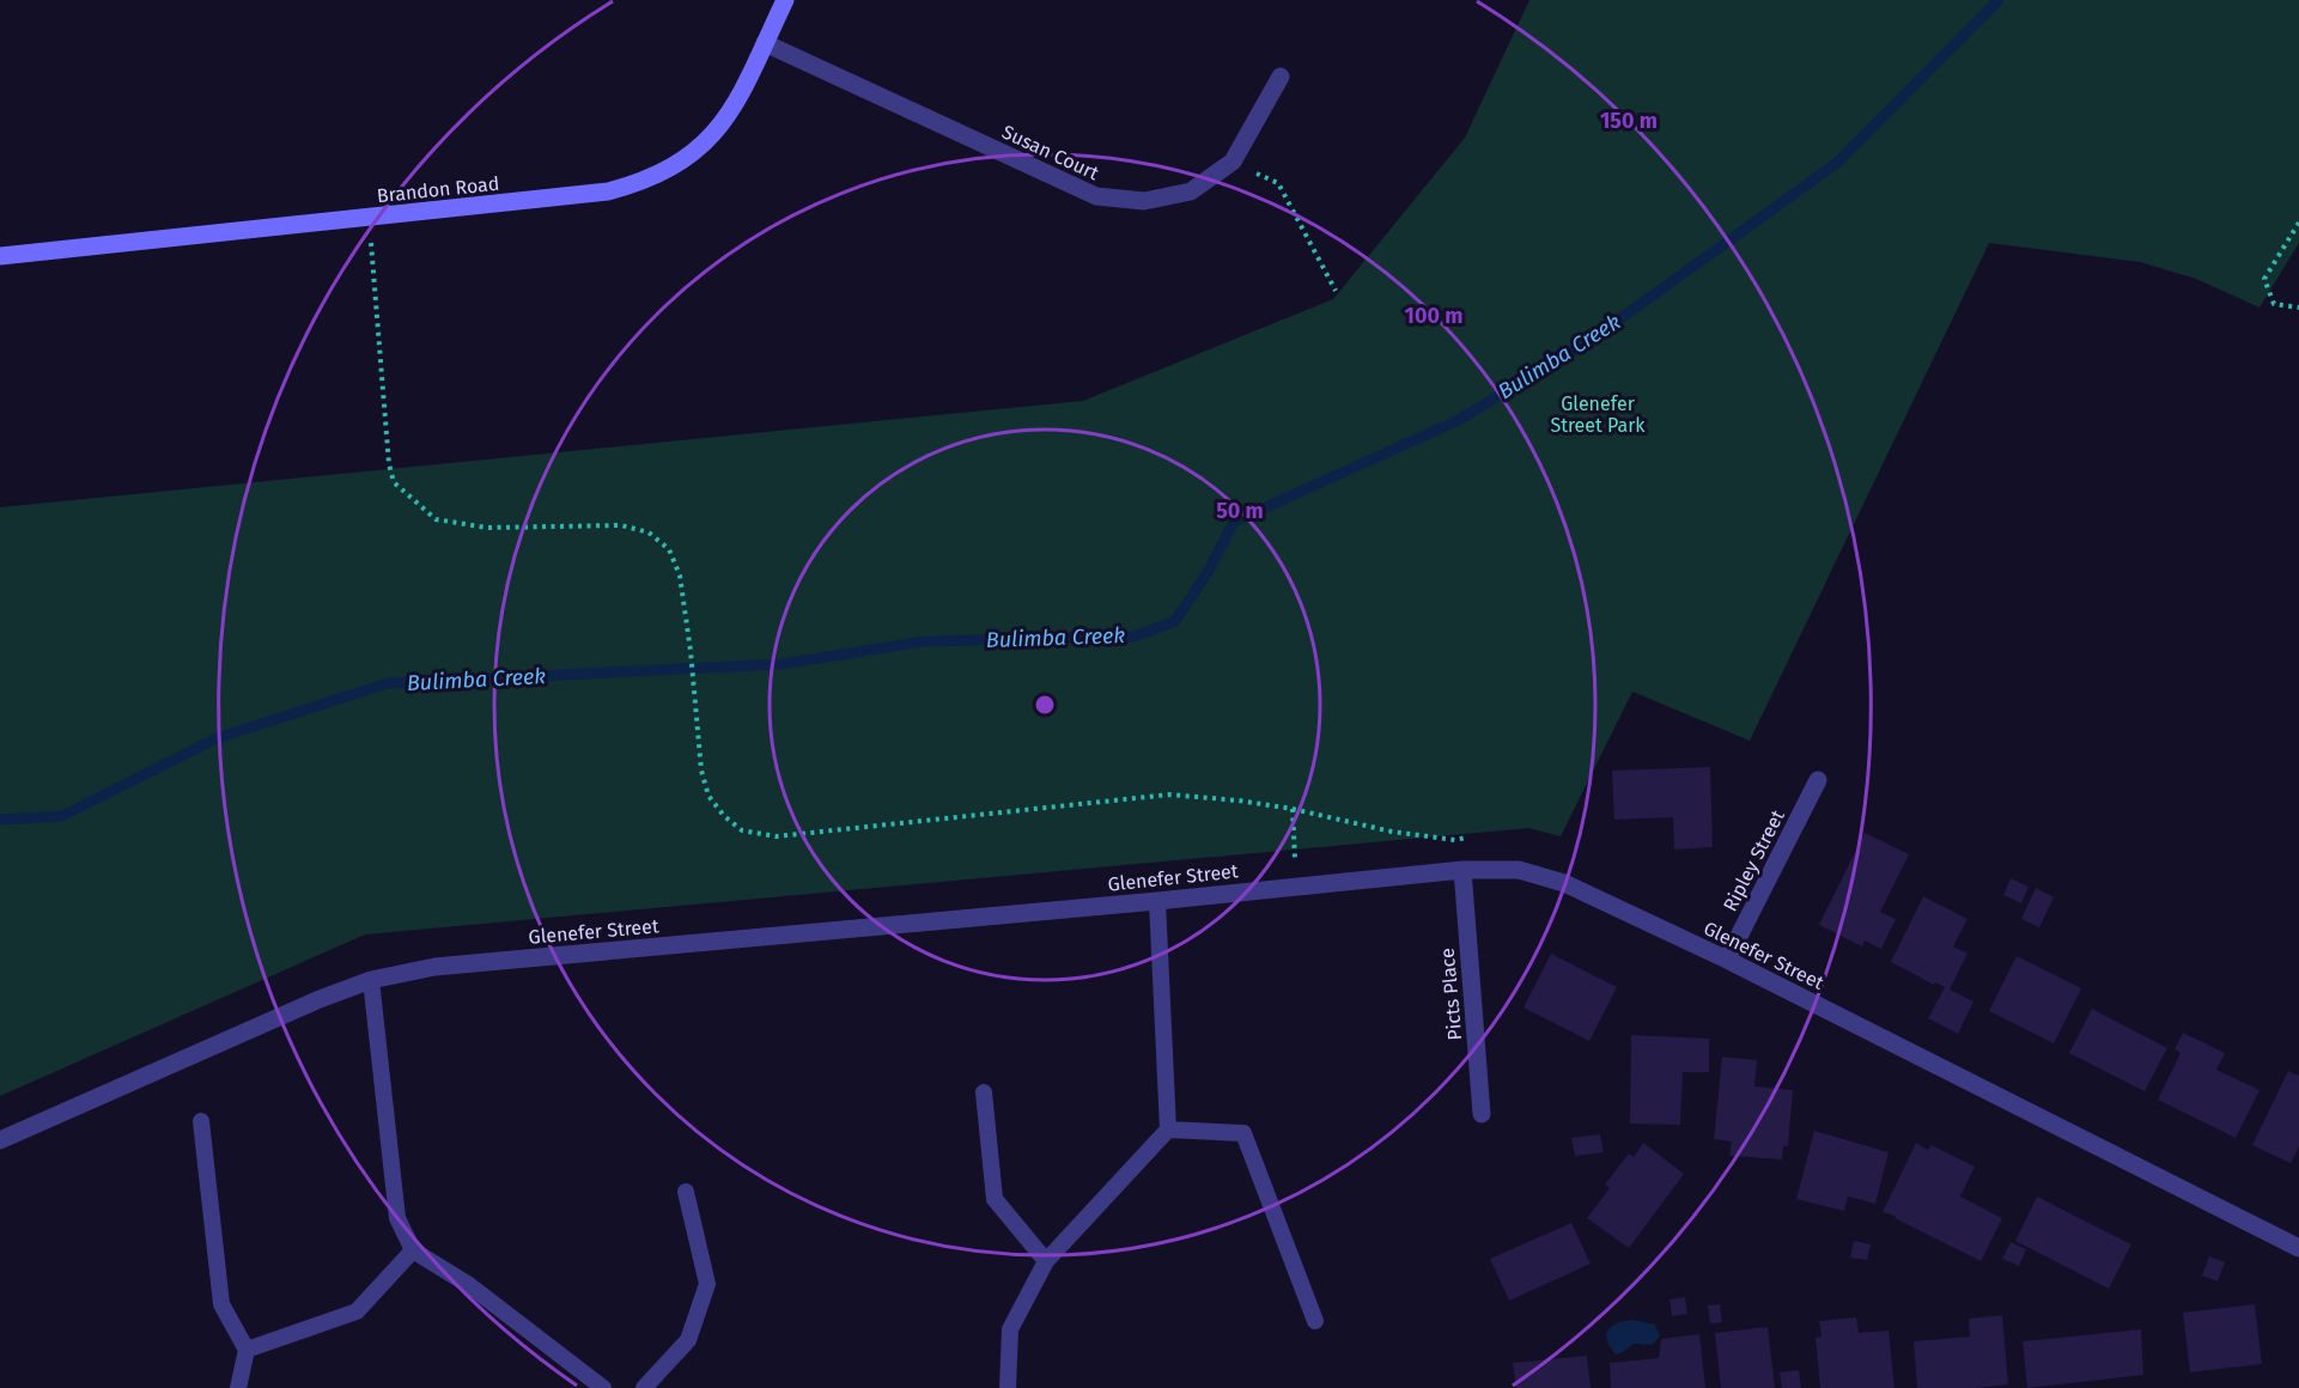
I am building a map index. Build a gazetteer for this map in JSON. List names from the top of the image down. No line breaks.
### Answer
{"streets":{"street":["Susan Court","Brandon Road","Ripley Street","Glenefer Street","Picts Place"]},"crossings":[["Susan Court","Brandon Road"],["Ripley Street","Glenefer Street"],["Glenefer Street","Picts Place"]],"water":["Bulimba Creek"],"parks":["Glenefer Street Park"],"rings":["150 m","100 m","50 m"]}
